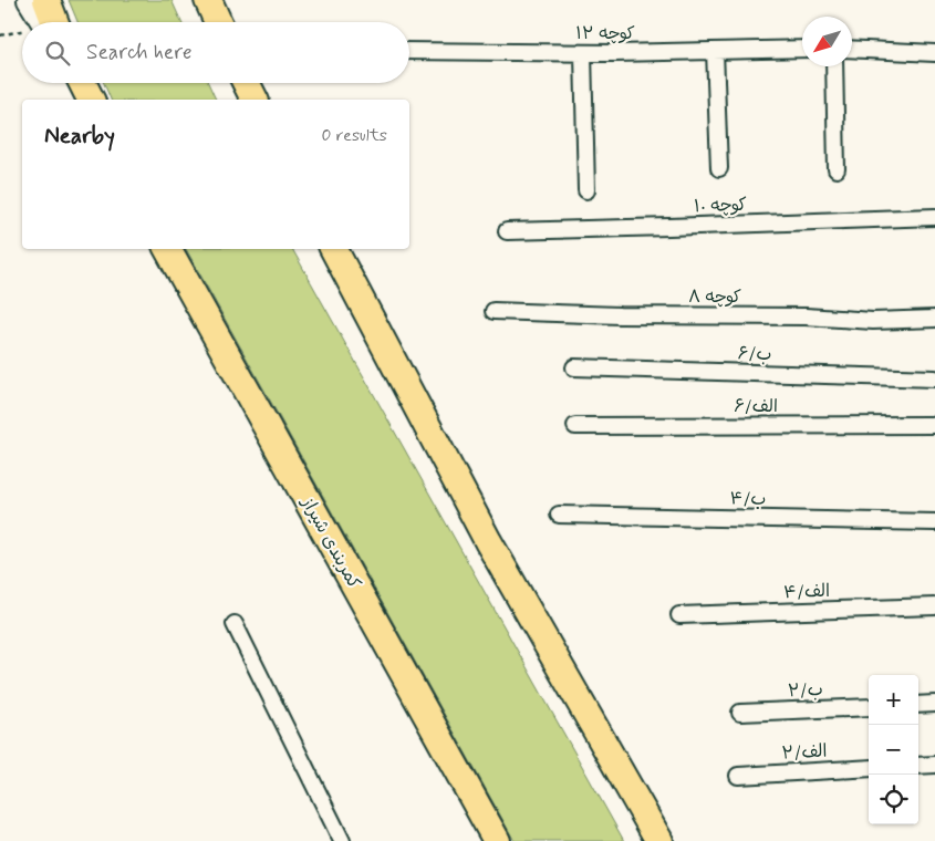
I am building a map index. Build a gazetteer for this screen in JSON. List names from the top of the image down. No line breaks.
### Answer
{"streets":{"highway":["کمربندی شیراز"],"street":["کوچه ۱۲","کوچه ۱۰","کوچه ۸","ب/۶","۶/الف","۴/ب","۴/الف","۲/ب","۲/الف"]},"north":"bottom left","page":{"search":"Search here","heading":["Nearby","0 results"],"map_buttons":["+","−"]}}
